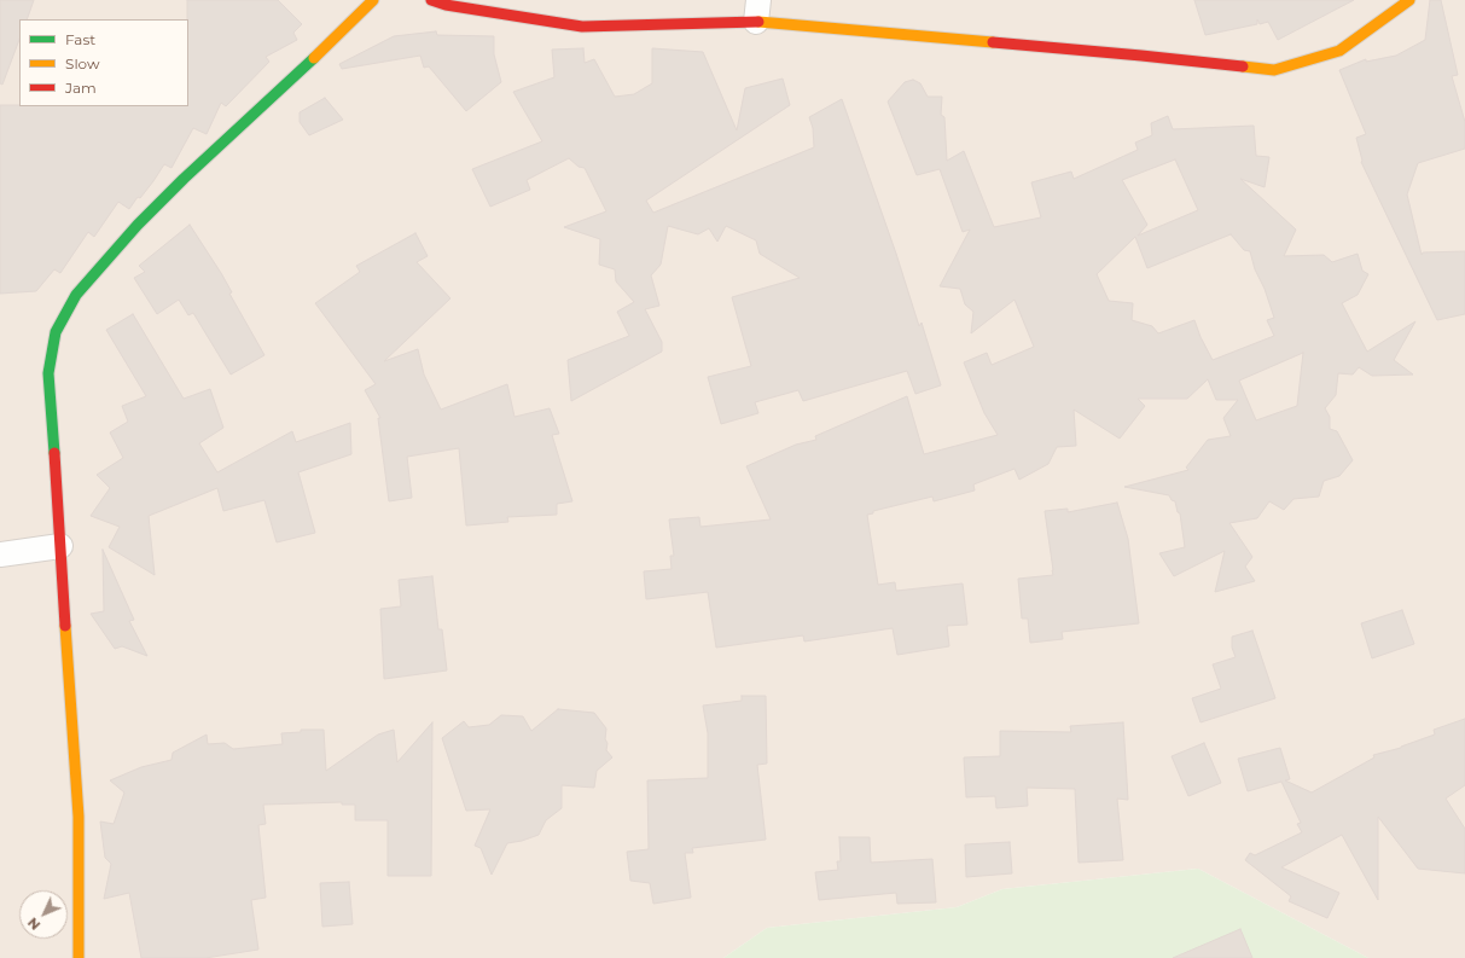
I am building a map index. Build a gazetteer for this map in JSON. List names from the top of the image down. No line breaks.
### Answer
{"legend":["Fast","Slow","Jam"],"north":"bottom left"}
